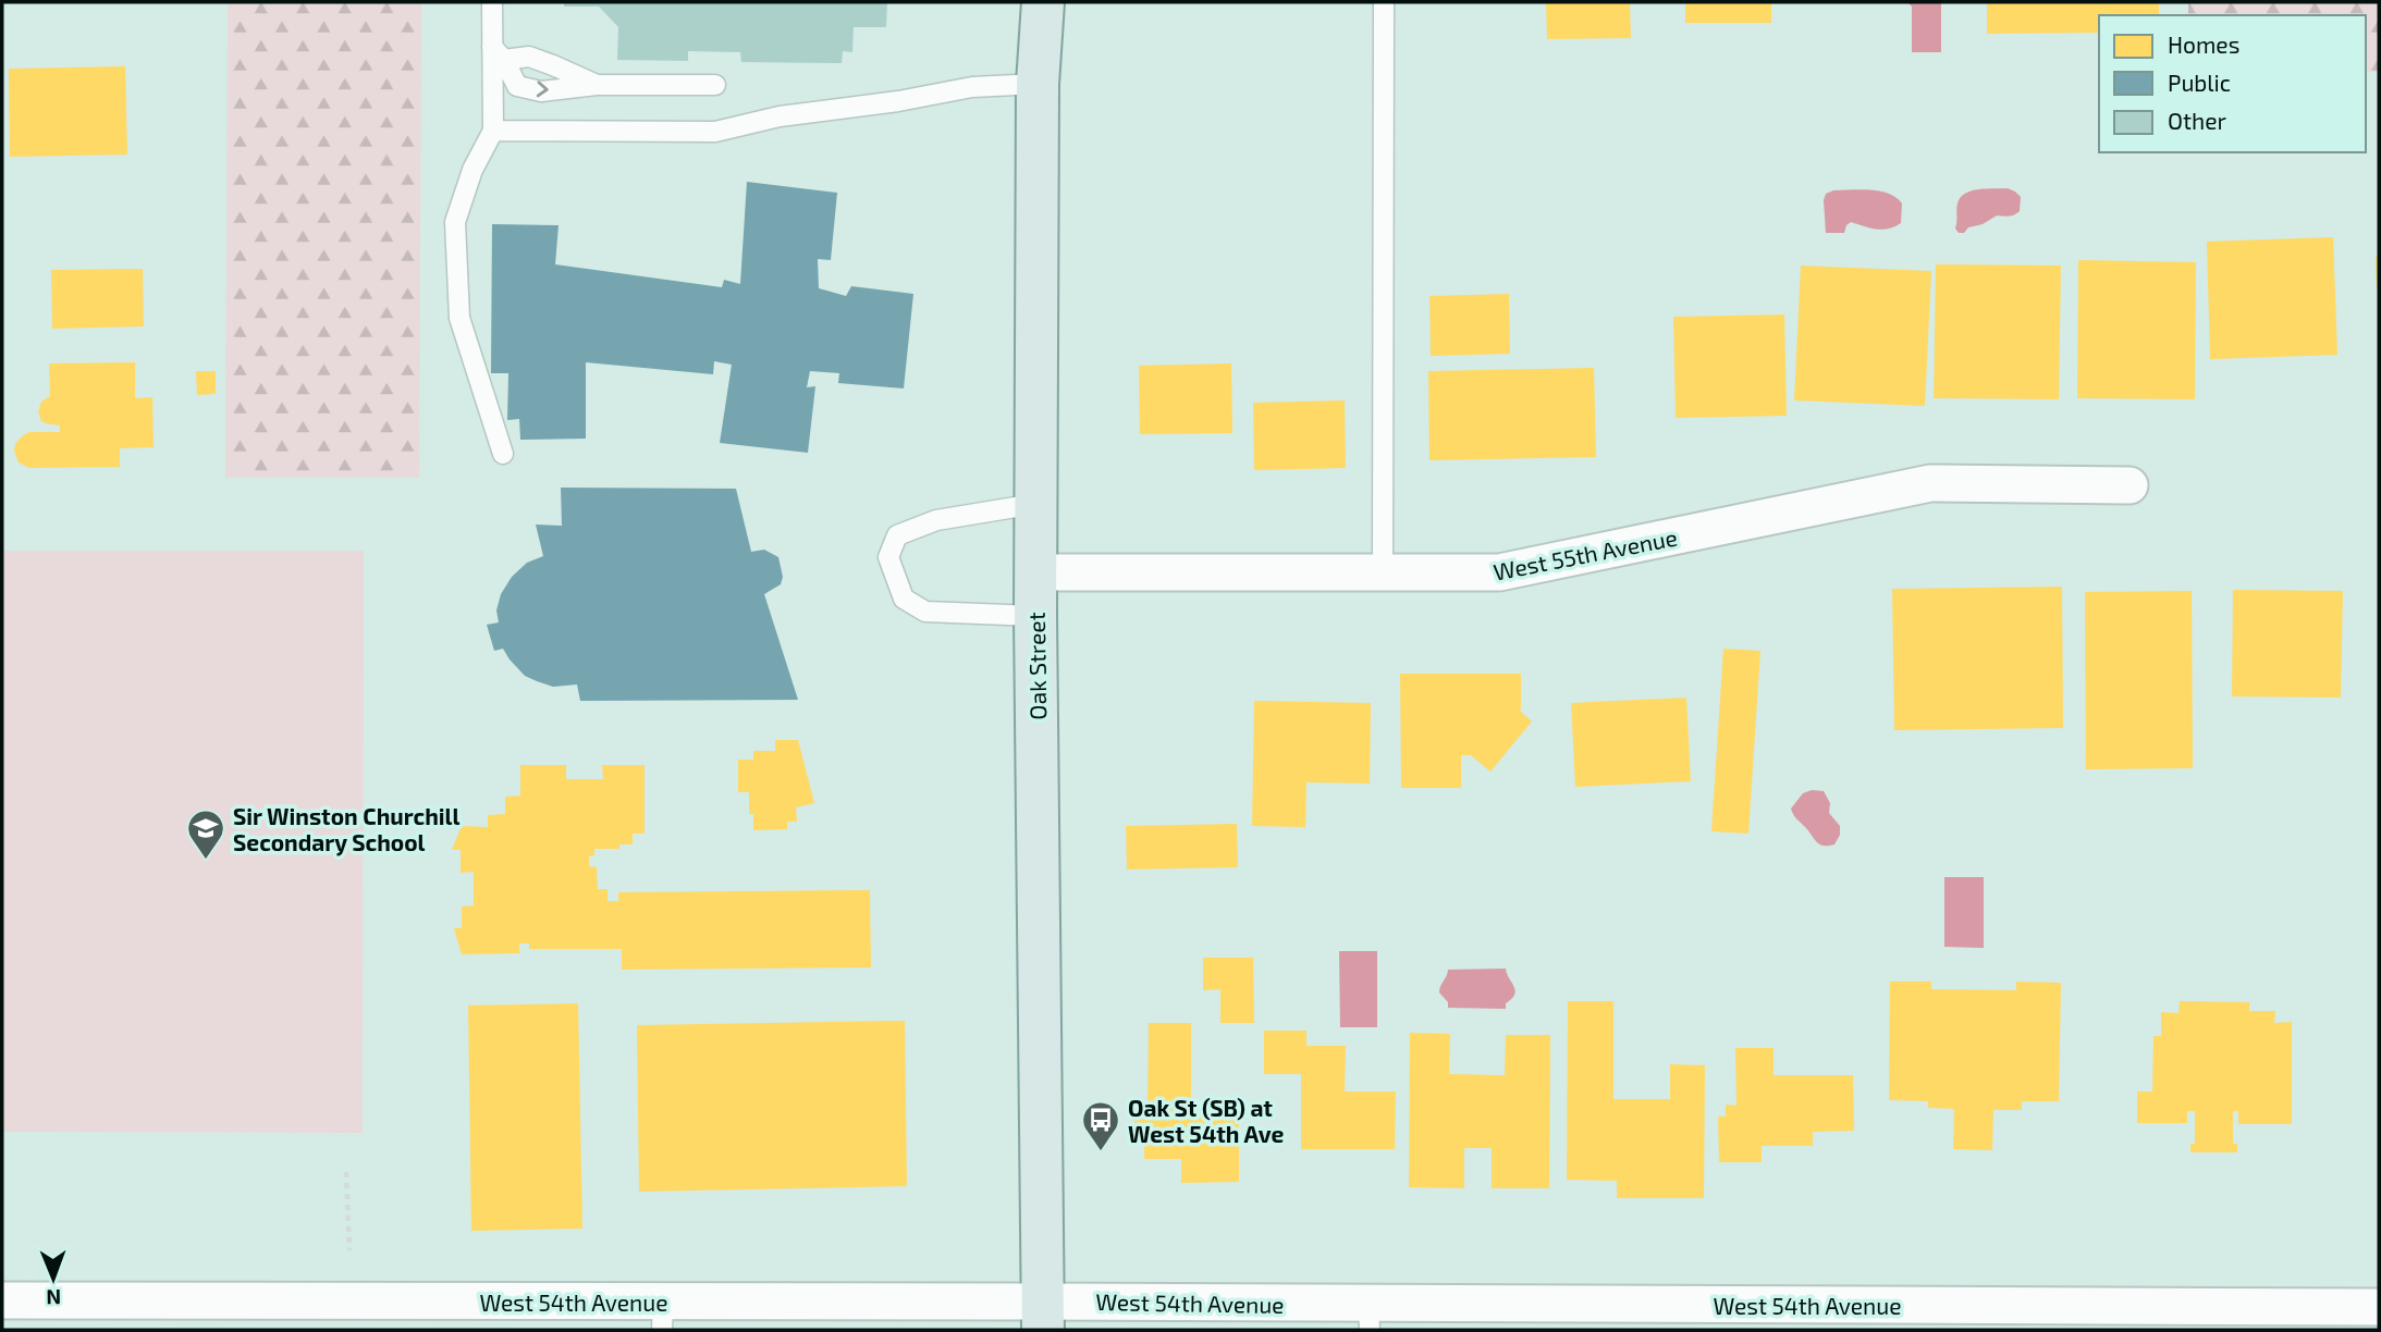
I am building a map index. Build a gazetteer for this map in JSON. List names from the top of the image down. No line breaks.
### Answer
{"streets":{"main road":["Oak Street"],"street":["West 55th Avenue","West 54th Avenue"]},"crossings":[["West 55th Avenue","Oak Street"],["Oak Street","West 54th Avenue"]],"places":{"school or university":["Sir Winston Churchill Secondary School"],"bus stop":["Oak St (SB) at West 54th Ave"]},"legend":["Homes","Public","Other"],"north":"bottom"}
